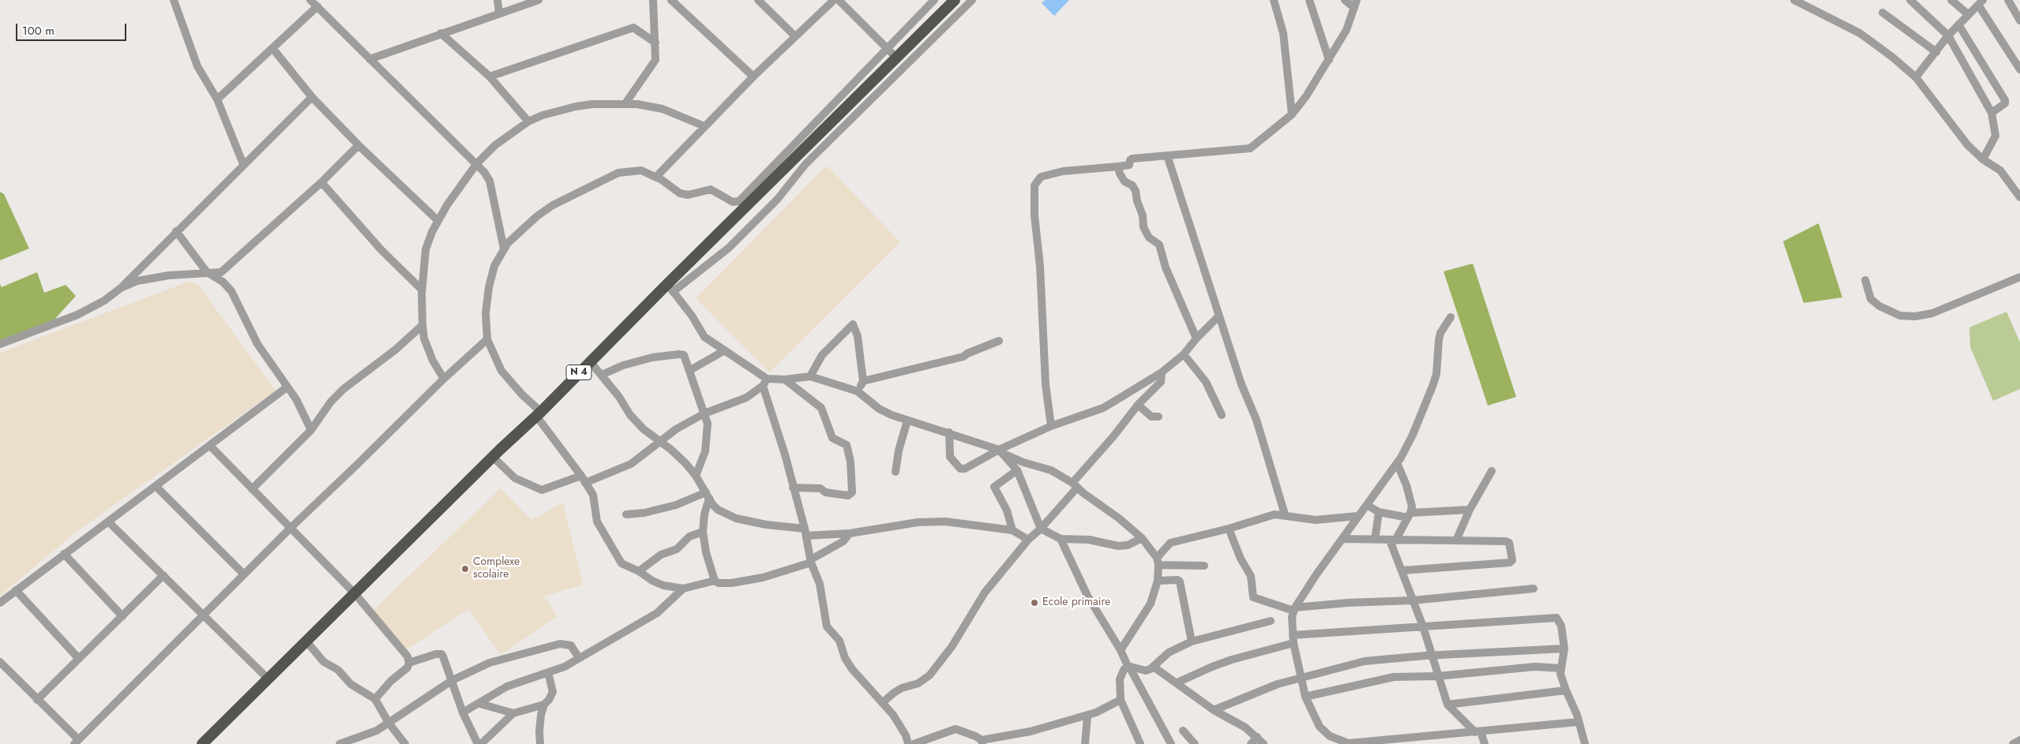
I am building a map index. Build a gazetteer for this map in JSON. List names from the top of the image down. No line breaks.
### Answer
{"streets":{"highway":["N 4"]},"places":["Complexe scolaire","Ecole primaire"],"scale_bar":"100 m"}
